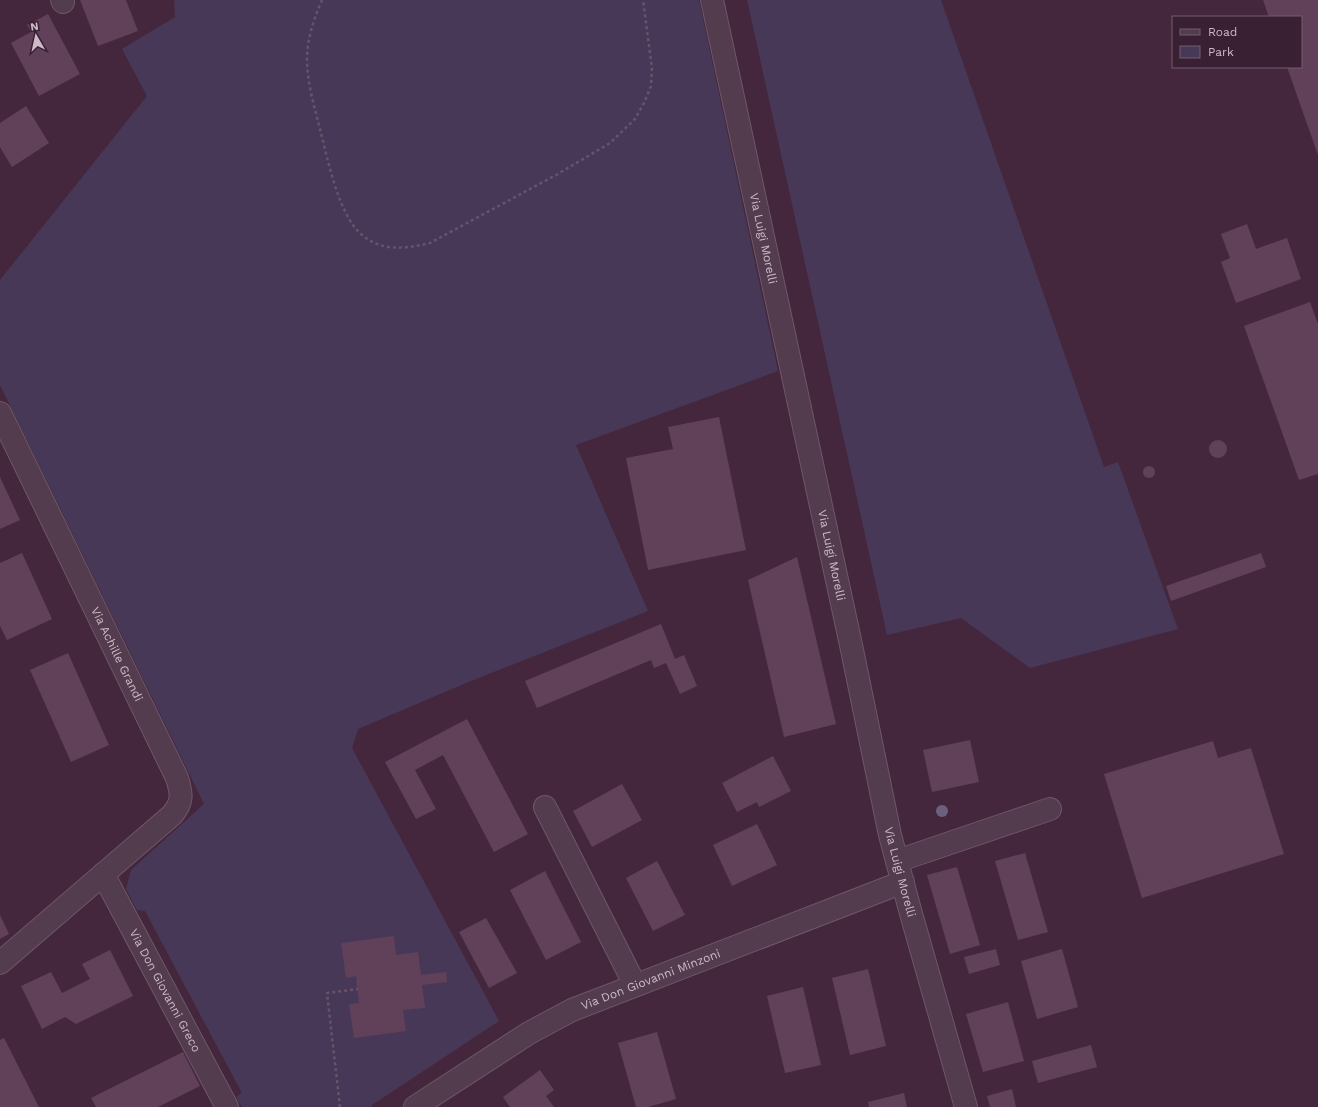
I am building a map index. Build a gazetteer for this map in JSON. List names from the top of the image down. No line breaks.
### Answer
{"streets":{"street":["Via Luigi Morelli","Via Achille Grandi","Via Don Giovanni Minzoni","Via Don Giovanni Greco"]},"crossings":[["Via Luigi Morelli","Via Don Giovanni Minzoni"],["Via Achille Grandi","Via Don Giovanni Greco"]],"legend":["Road","Park"],"north":"top"}
